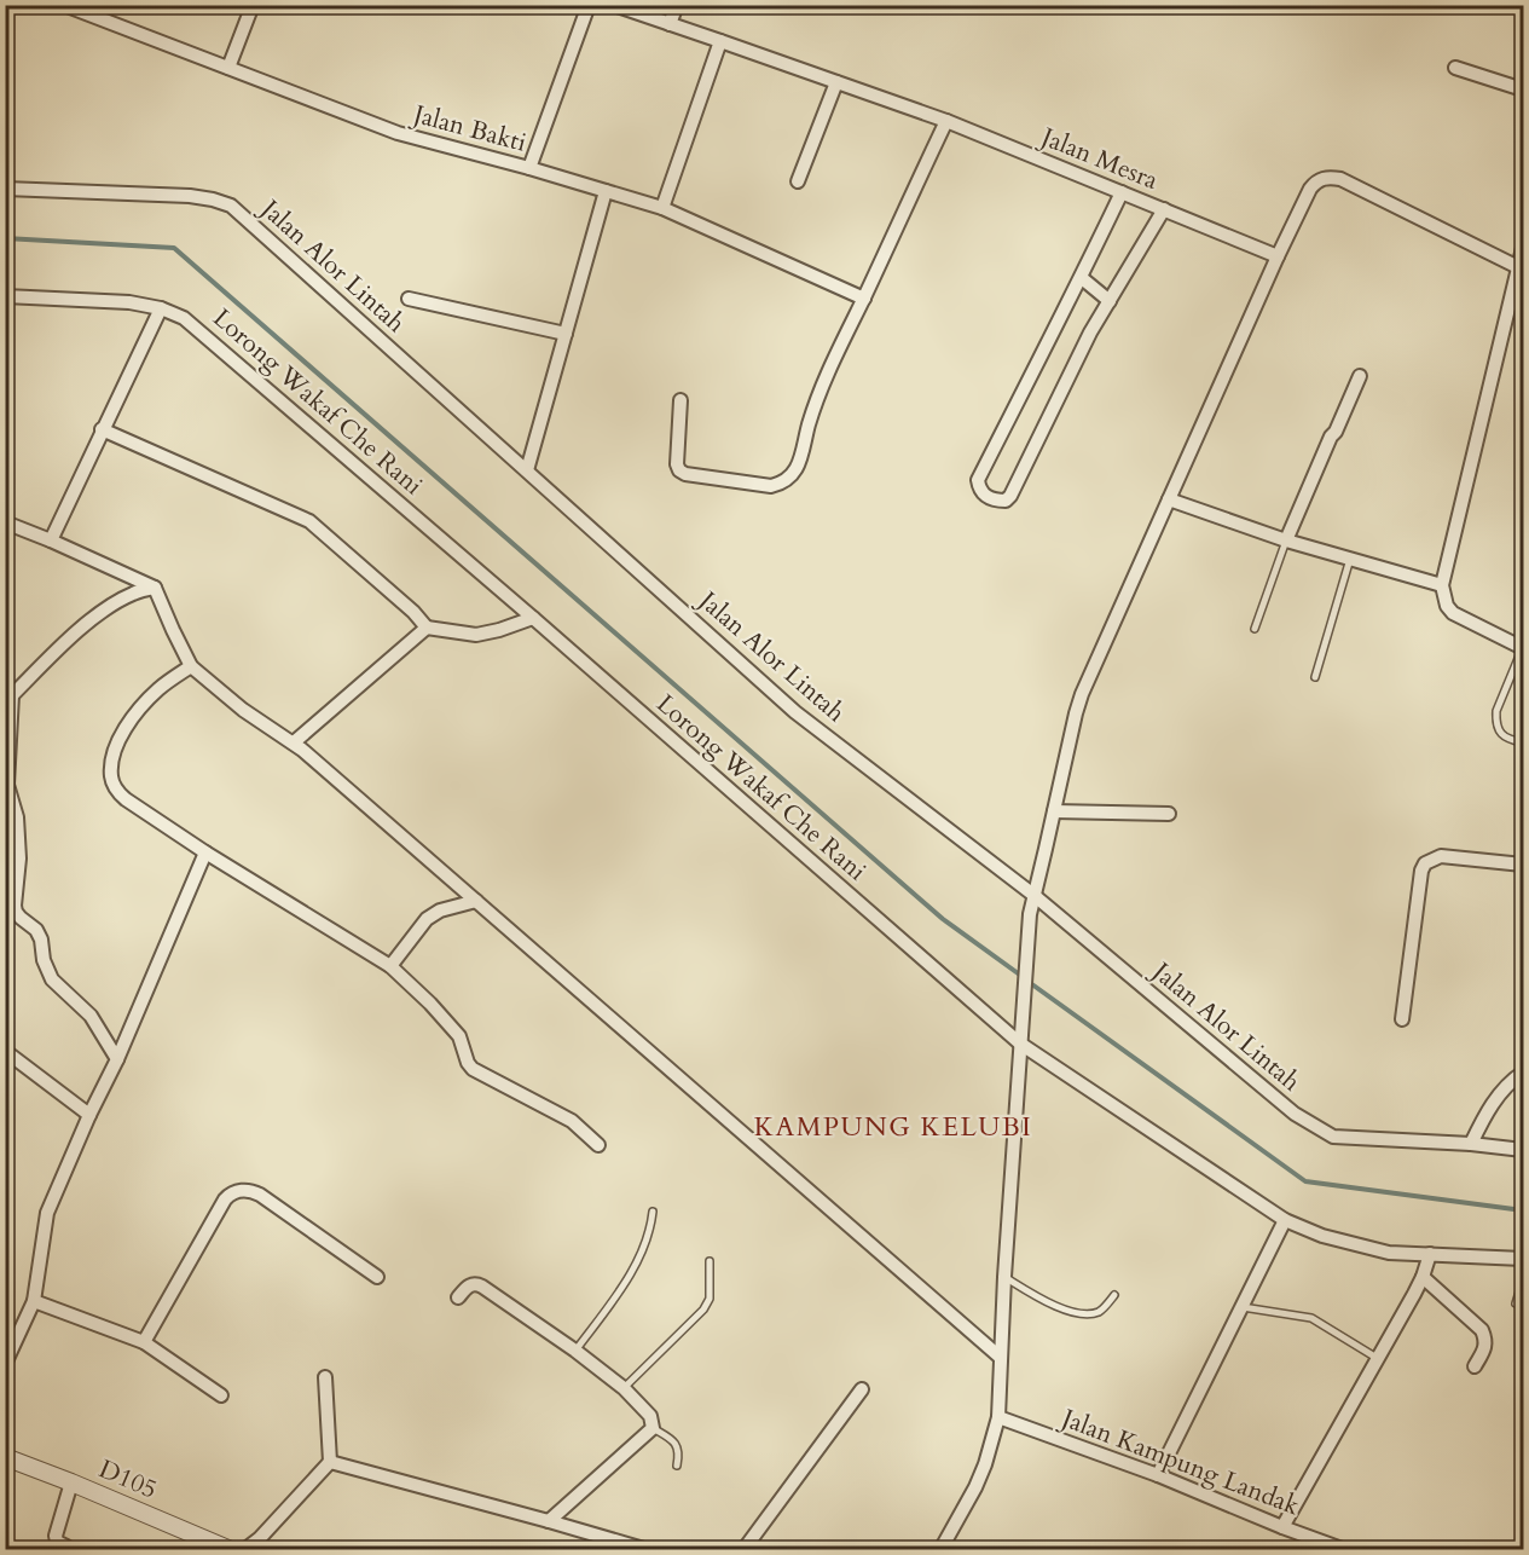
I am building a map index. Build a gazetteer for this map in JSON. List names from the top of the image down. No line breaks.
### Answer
{"streets":{"street":["Jalan Bakti","Jalan Mesra","Jalan Alor Lintah","Lorong Wakaf Che Rani","Jalan Kampung Landak","D105"]},"districts":["KAMPUNG KELUBI"]}
